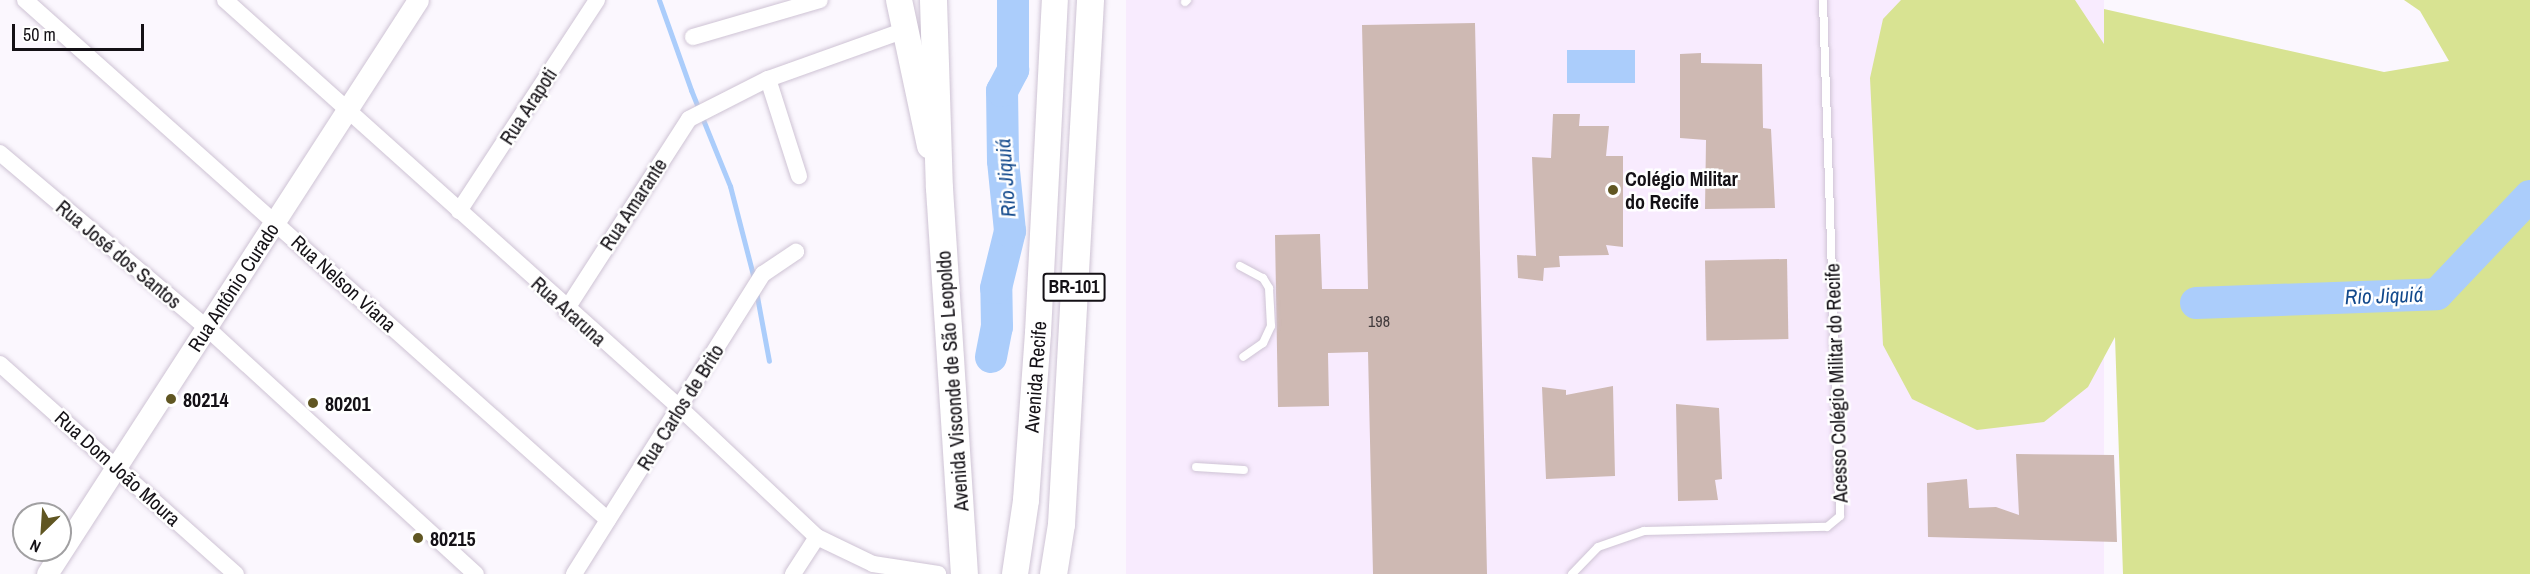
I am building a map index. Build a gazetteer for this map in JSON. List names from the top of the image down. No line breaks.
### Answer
{"streets":{"highway":["BR-101","Avenida Visconde de São Leopoldo"],"main road":["Avenida Recife"],"street":["Rua Arapoti","Rua Amarante","Rua José dos Santos","Rua Nelson Viana","Rua Antônio Curado","Rua Araruna","Rua Carlos de Brito","Rua Dom João Moura"],"lane":["Acesso Colégio Militar do Recife"]},"crossings":[["Rua Arapoti","Rua Araruna"],["Rua Amarante","Rua Araruna"],["Rua Amarante","Avenida Visconde de São Leopoldo"],["Rua José dos Santos","Rua Antônio Curado"],["Rua Nelson Viana","Rua Antônio Curado"],["Rua Nelson Viana","Rua Carlos de Brito"],["Rua Antônio Curado","Rua Araruna"],["Rua Antônio Curado","Rua Dom João Moura"],["Rua Araruna","Rua Carlos de Brito"]],"water":["Rio Jiquiá"],"places":["Colégio Militar do Recife","80214","80201","80215"],"house_numbers":["198"],"scale_bar":"50 m","north":"bottom left"}
